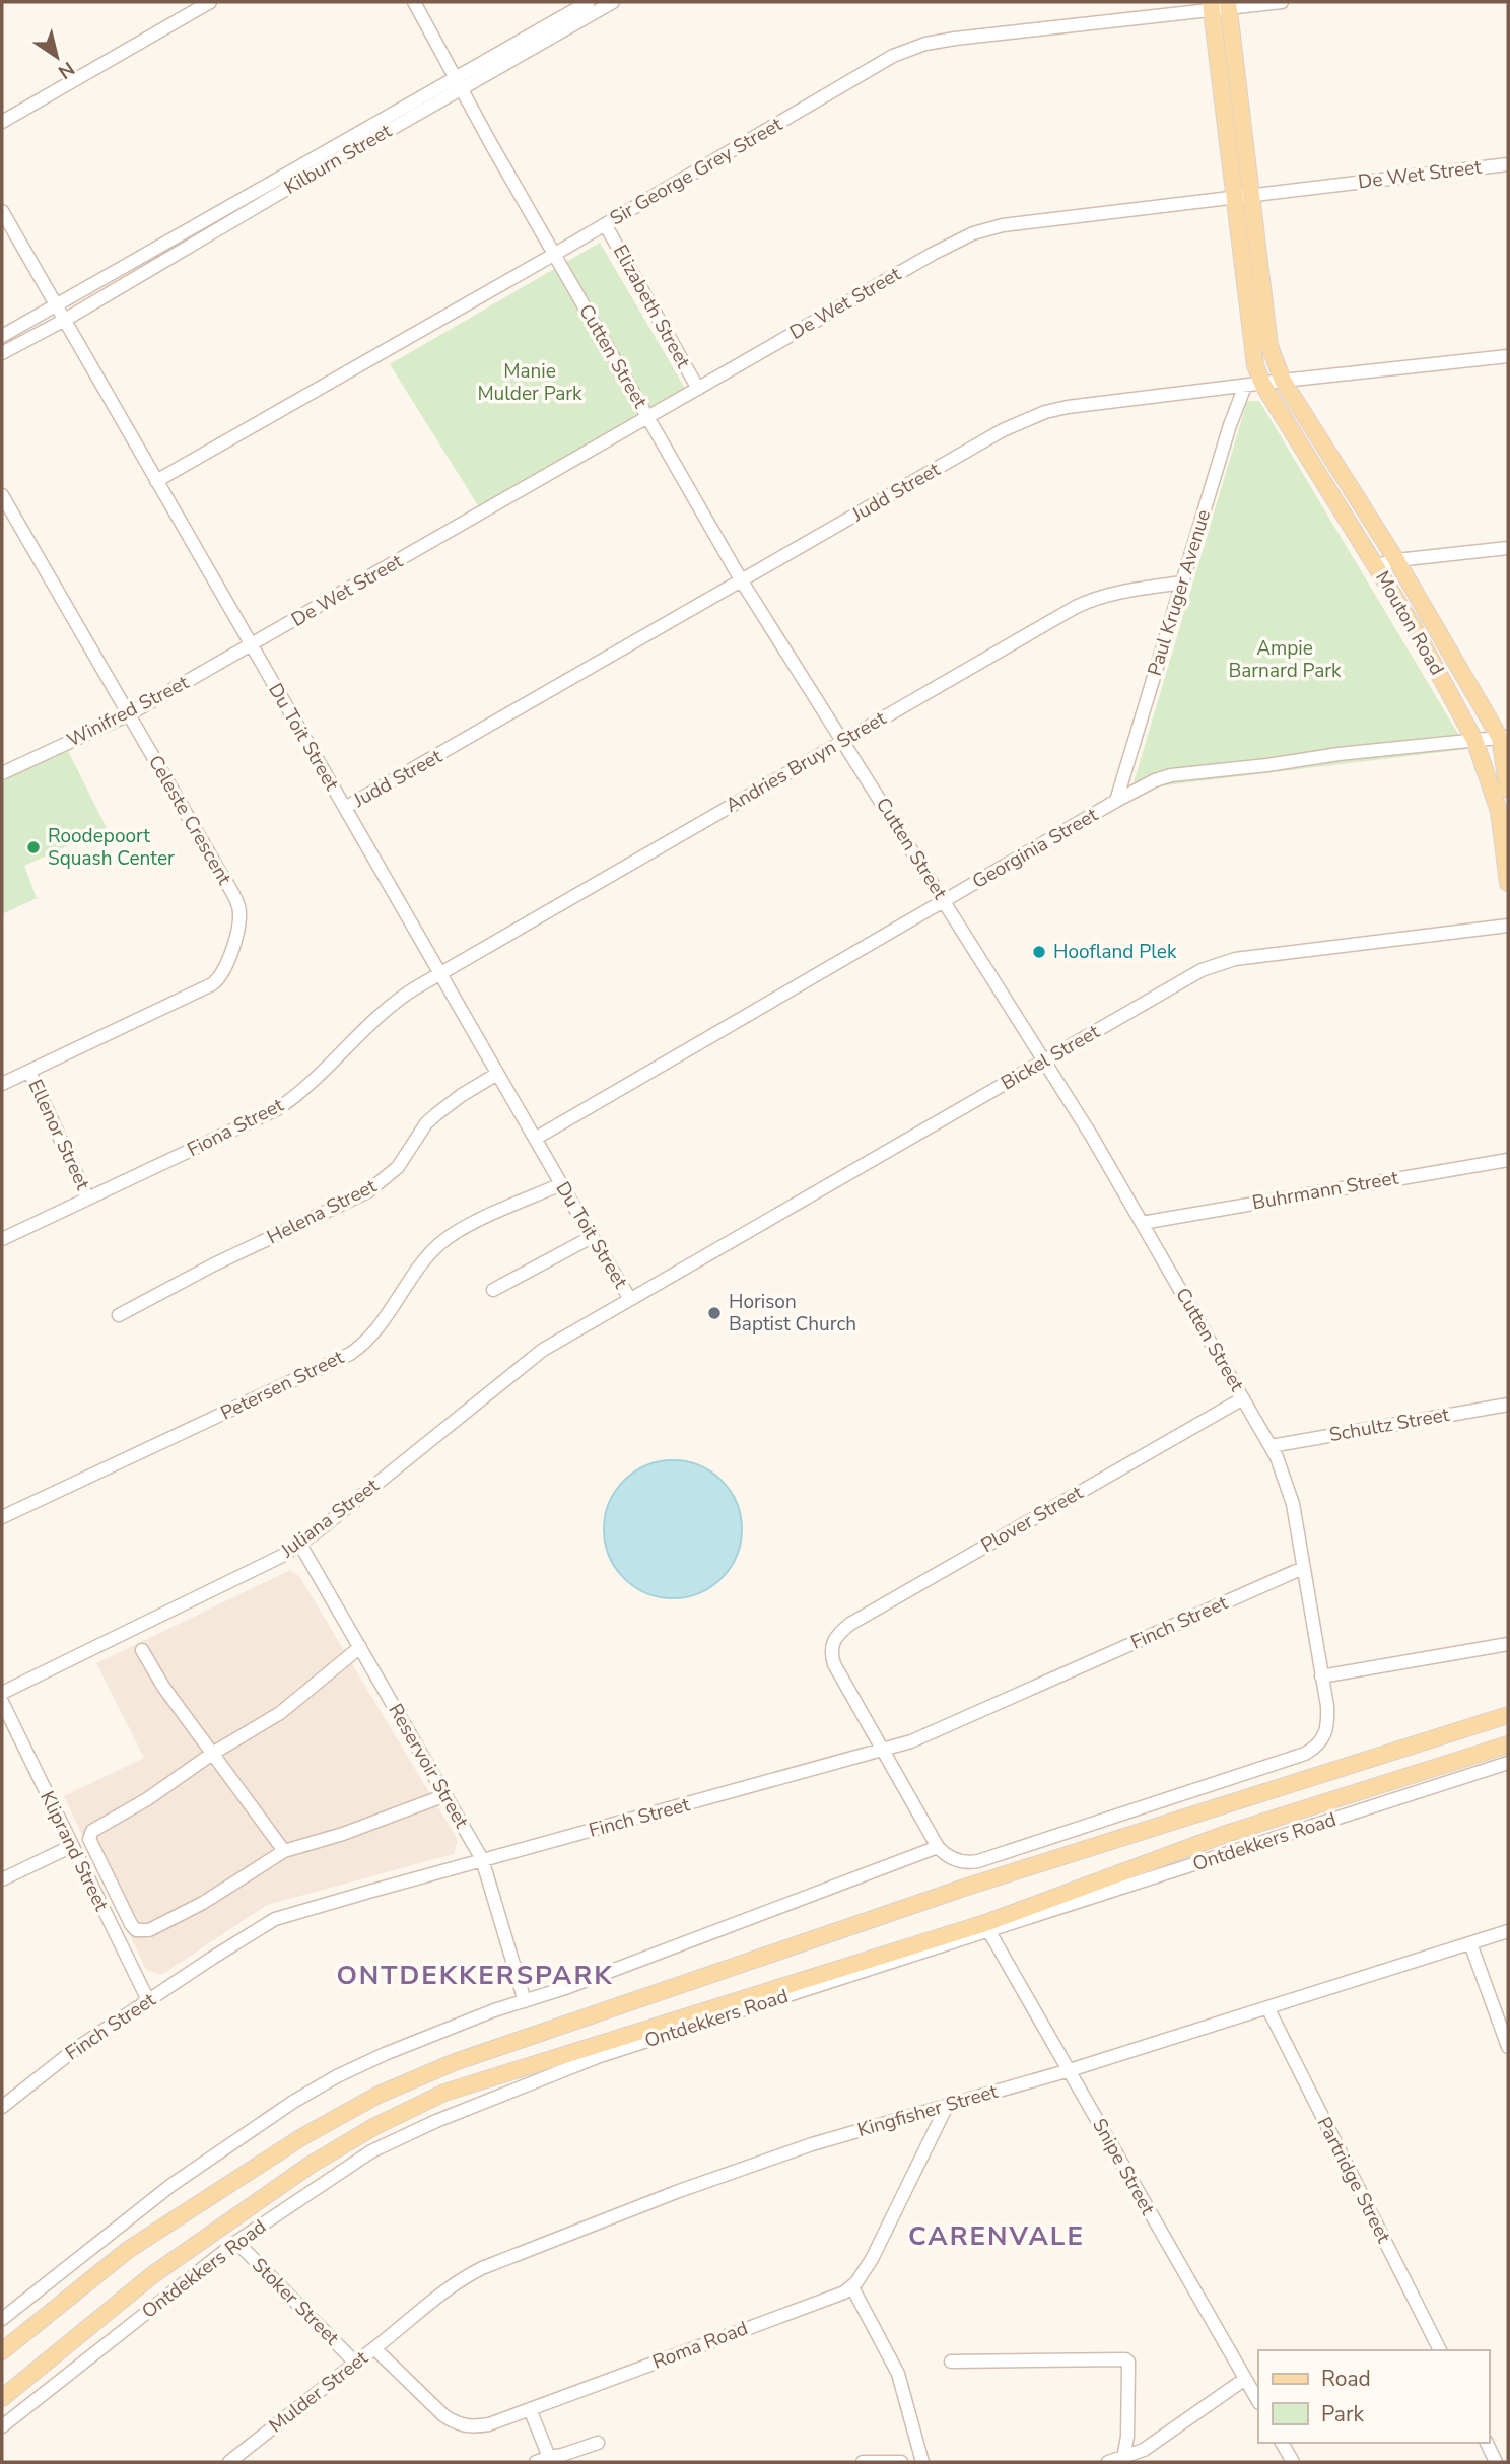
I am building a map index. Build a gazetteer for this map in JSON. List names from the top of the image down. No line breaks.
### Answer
{"streets":{"main road":["Mouton Road","Ontdekkers Road"],"street":["Kilburn Street","Sir George Grey Street","De Wet Street","Elizabeth Street","Cutten Street","Judd Street","Paul Kruger Avenue","Winifred Street","Du Toit Street","Andries Bruyn Street","Celeste Crescent","Georginia Street","Bickel Street","Fiona Street","Ellenor Street","Buhrmann Street","Helena Street","Petersen Street","Schultz Street","Juliana Street","Plover Street","Finch Street","Reservoir Street","Kliprand Street","Kingfisher Street","Snipe Street","Partridge Street","Stoker Street","Roma Road","Mulder Street"]},"crossings":[["Kilburn Street","Cutten Street"],["Kilburn Street","Du Toit Street"],["Sir George Grey Street","Elizabeth Street"],["Sir George Grey Street","Cutten Street"],["Sir George Grey Street","Du Toit Street"],["De Wet Street","Elizabeth Street"],["De Wet Street","Cutten Street"],["De Wet Street","Winifred Street"],["De Wet Street","Du Toit Street"],["Cutten Street","Judd Street"],["Cutten Street","Andries Bruyn Street"],["Cutten Street","Georginia Street"],["Cutten Street","Bickel Street"],["Cutten Street","Buhrmann Street"],["Cutten Street","Schultz Street"],["Cutten Street","Plover Street"],["Cutten Street","Finch Street"],["Judd Street","Paul Kruger Avenue"],["Judd Street","Mouton Road"],["Judd Street","Du Toit Street"],["Paul Kruger Avenue","Andries Bruyn Street"],["Paul Kruger Avenue","Georginia Street"],["Mouton Road","Georginia Street"],["Winifred Street","Du Toit Street"],["Winifred Street","Celeste Crescent"],["Du Toit Street","Andries Bruyn Street"],["Du Toit Street","Georginia Street"],["Du Toit Street","Bickel Street"],["Du Toit Street","Fiona Street"],["Du Toit Street","Helena Street"],["Du Toit Street","Petersen Street"],["Du Toit Street","Juliana Street"],["Andries Bruyn Street","Fiona Street"],["Celeste Crescent","Ellenor Street"],["Bickel Street","Juliana Street"],["Fiona Street","Ellenor Street"],["Juliana Street","Reservoir Street"],["Plover Street","Finch Street"],["Finch Street","Reservoir Street"],["Finch Street","Kliprand Street"],["Ontdekkers Road","Snipe Street"],["Ontdekkers Road","Stoker Street"],["Kingfisher Street","Snipe Street"],["Kingfisher Street","Partridge Street"],["Kingfisher Street","Roma Road"],["Kingfisher Street","Mulder Street"],["Stoker Street","Mulder Street"],["Roma Road","Mulder Street"]],"districts":["ONTDEKKERSPARK","CARENVALE"],"parks":["Manie Mulder Park","Ampie Barnard Park"],"places":["Roodepoort Squash Center","Hoofland Plek","Horison Baptist Church"],"legend":["Road","Park"],"north":"bottom right"}
